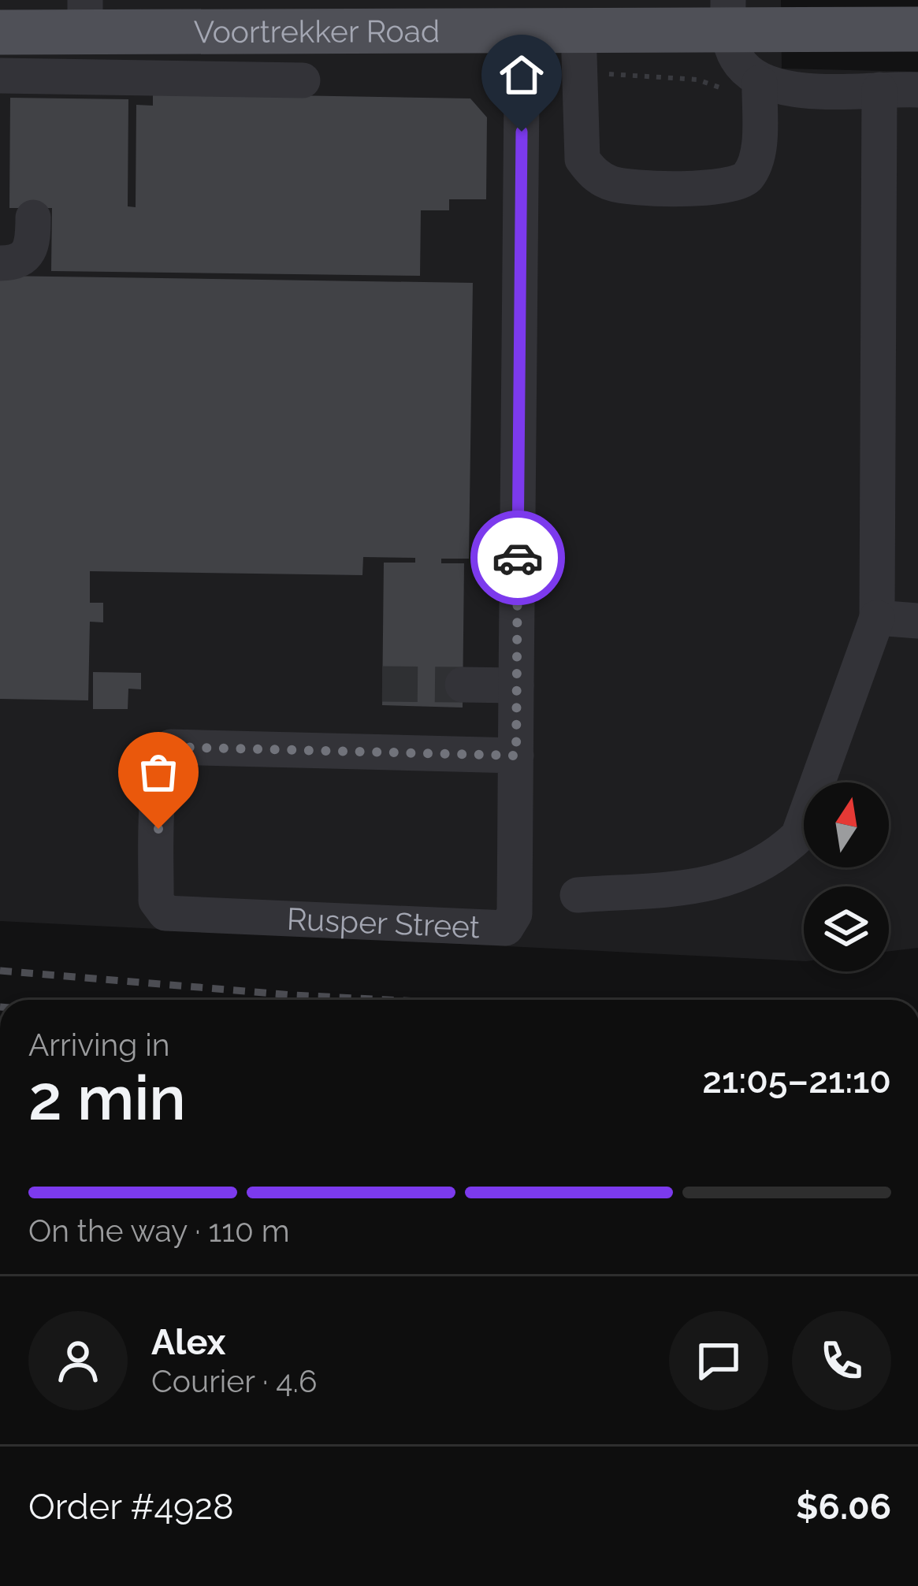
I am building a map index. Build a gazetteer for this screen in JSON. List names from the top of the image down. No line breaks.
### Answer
{"streets":{"main road":["Voortrekker Road"],"lane":["Rusper Street"]},"crossings":[["Voortrekker Road","Rusper Street"]],"north":"top","page":{"heading":["2 min","Arriving in","21:05–21:10"],"panel":["Alex","Courier · 4.6","Order #4928","$6.06"],"bar":"On the way · 110 m"}}
